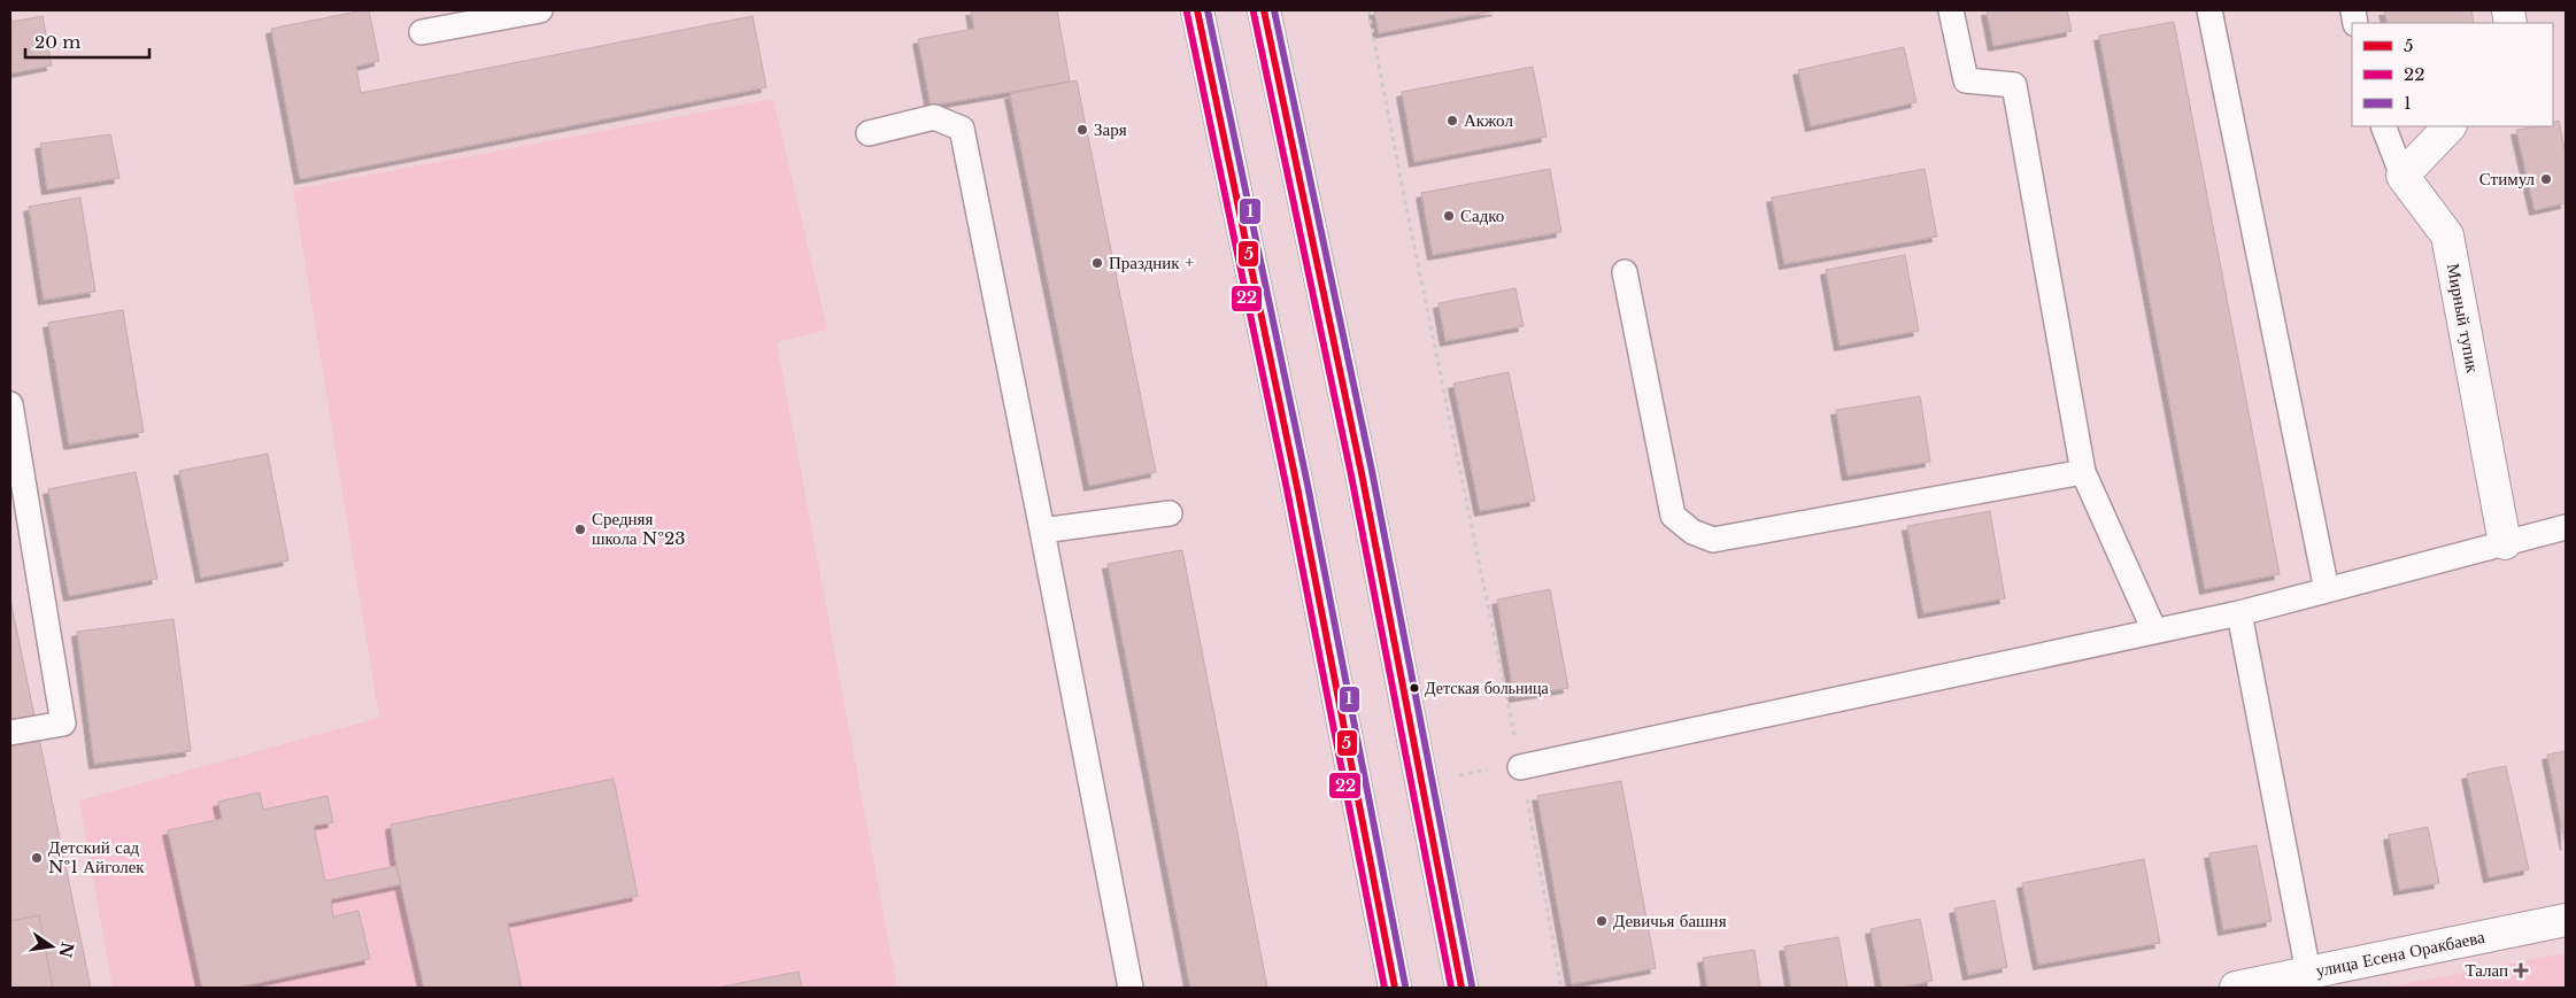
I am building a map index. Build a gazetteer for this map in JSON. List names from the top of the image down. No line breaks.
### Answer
{"streets":{"street":["Мирный тупик","улица Есена Оракбаева"]},"places":{"other":["Акжол","Заря","Стимул","Садко","Праздник +","Средняя школа №23","Детская больница","Детский сад №1 Айголек","Девичья башня"],"health":["Талап"]},"lines":["transit line 5","transit line 1","transit line 22"],"legend":["5","22","1"],"scale_bar":"20 m","north":"right"}
